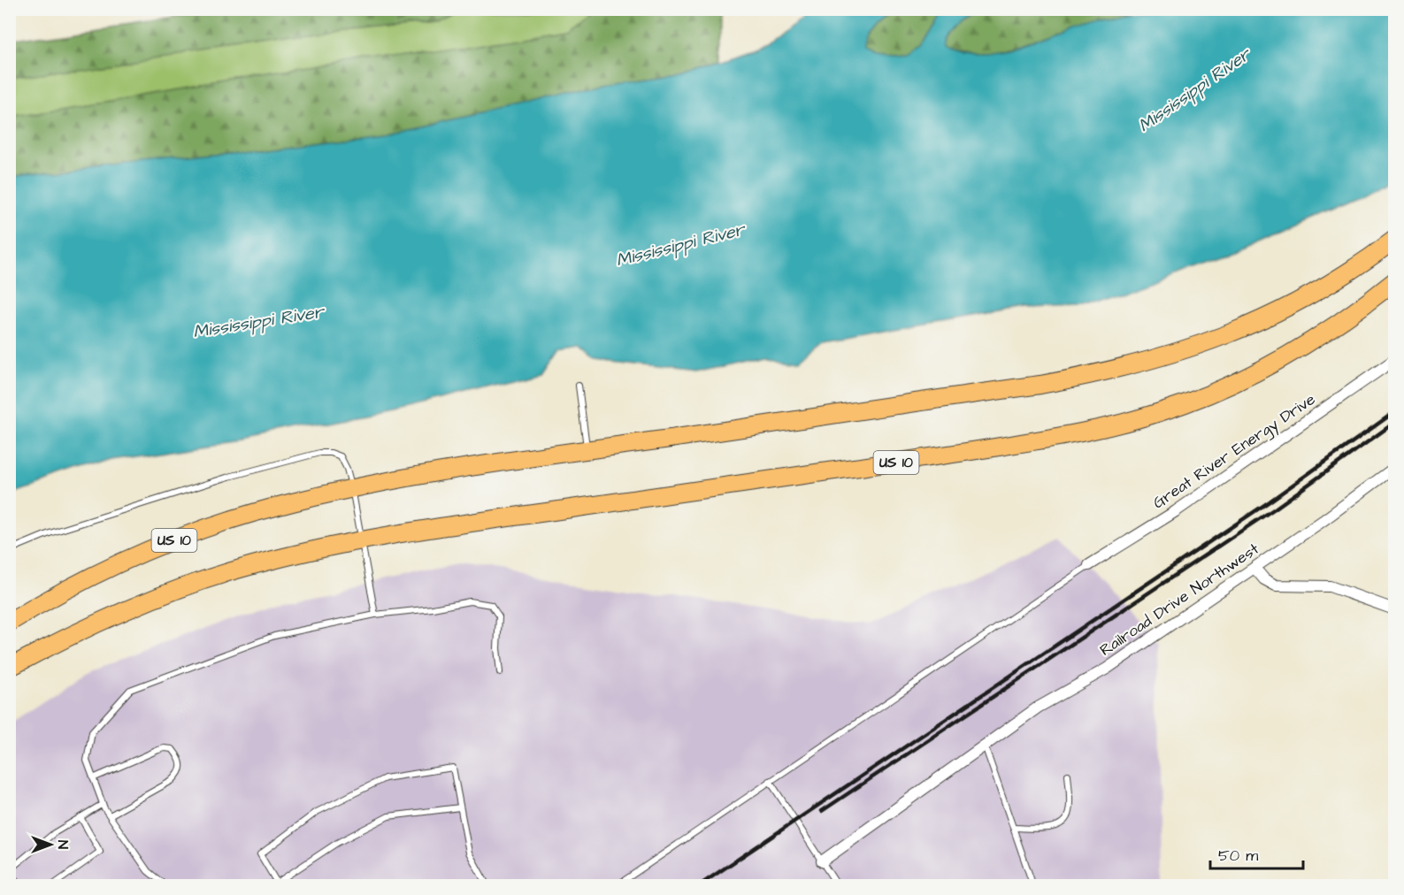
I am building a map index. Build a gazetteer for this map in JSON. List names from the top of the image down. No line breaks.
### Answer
{"streets":{"highway":["US 10"],"street":["Great River Energy Drive","Railroad Drive Northwest"]},"water":["Mississippi River"],"scale_bar":"50 m","north":"right"}
